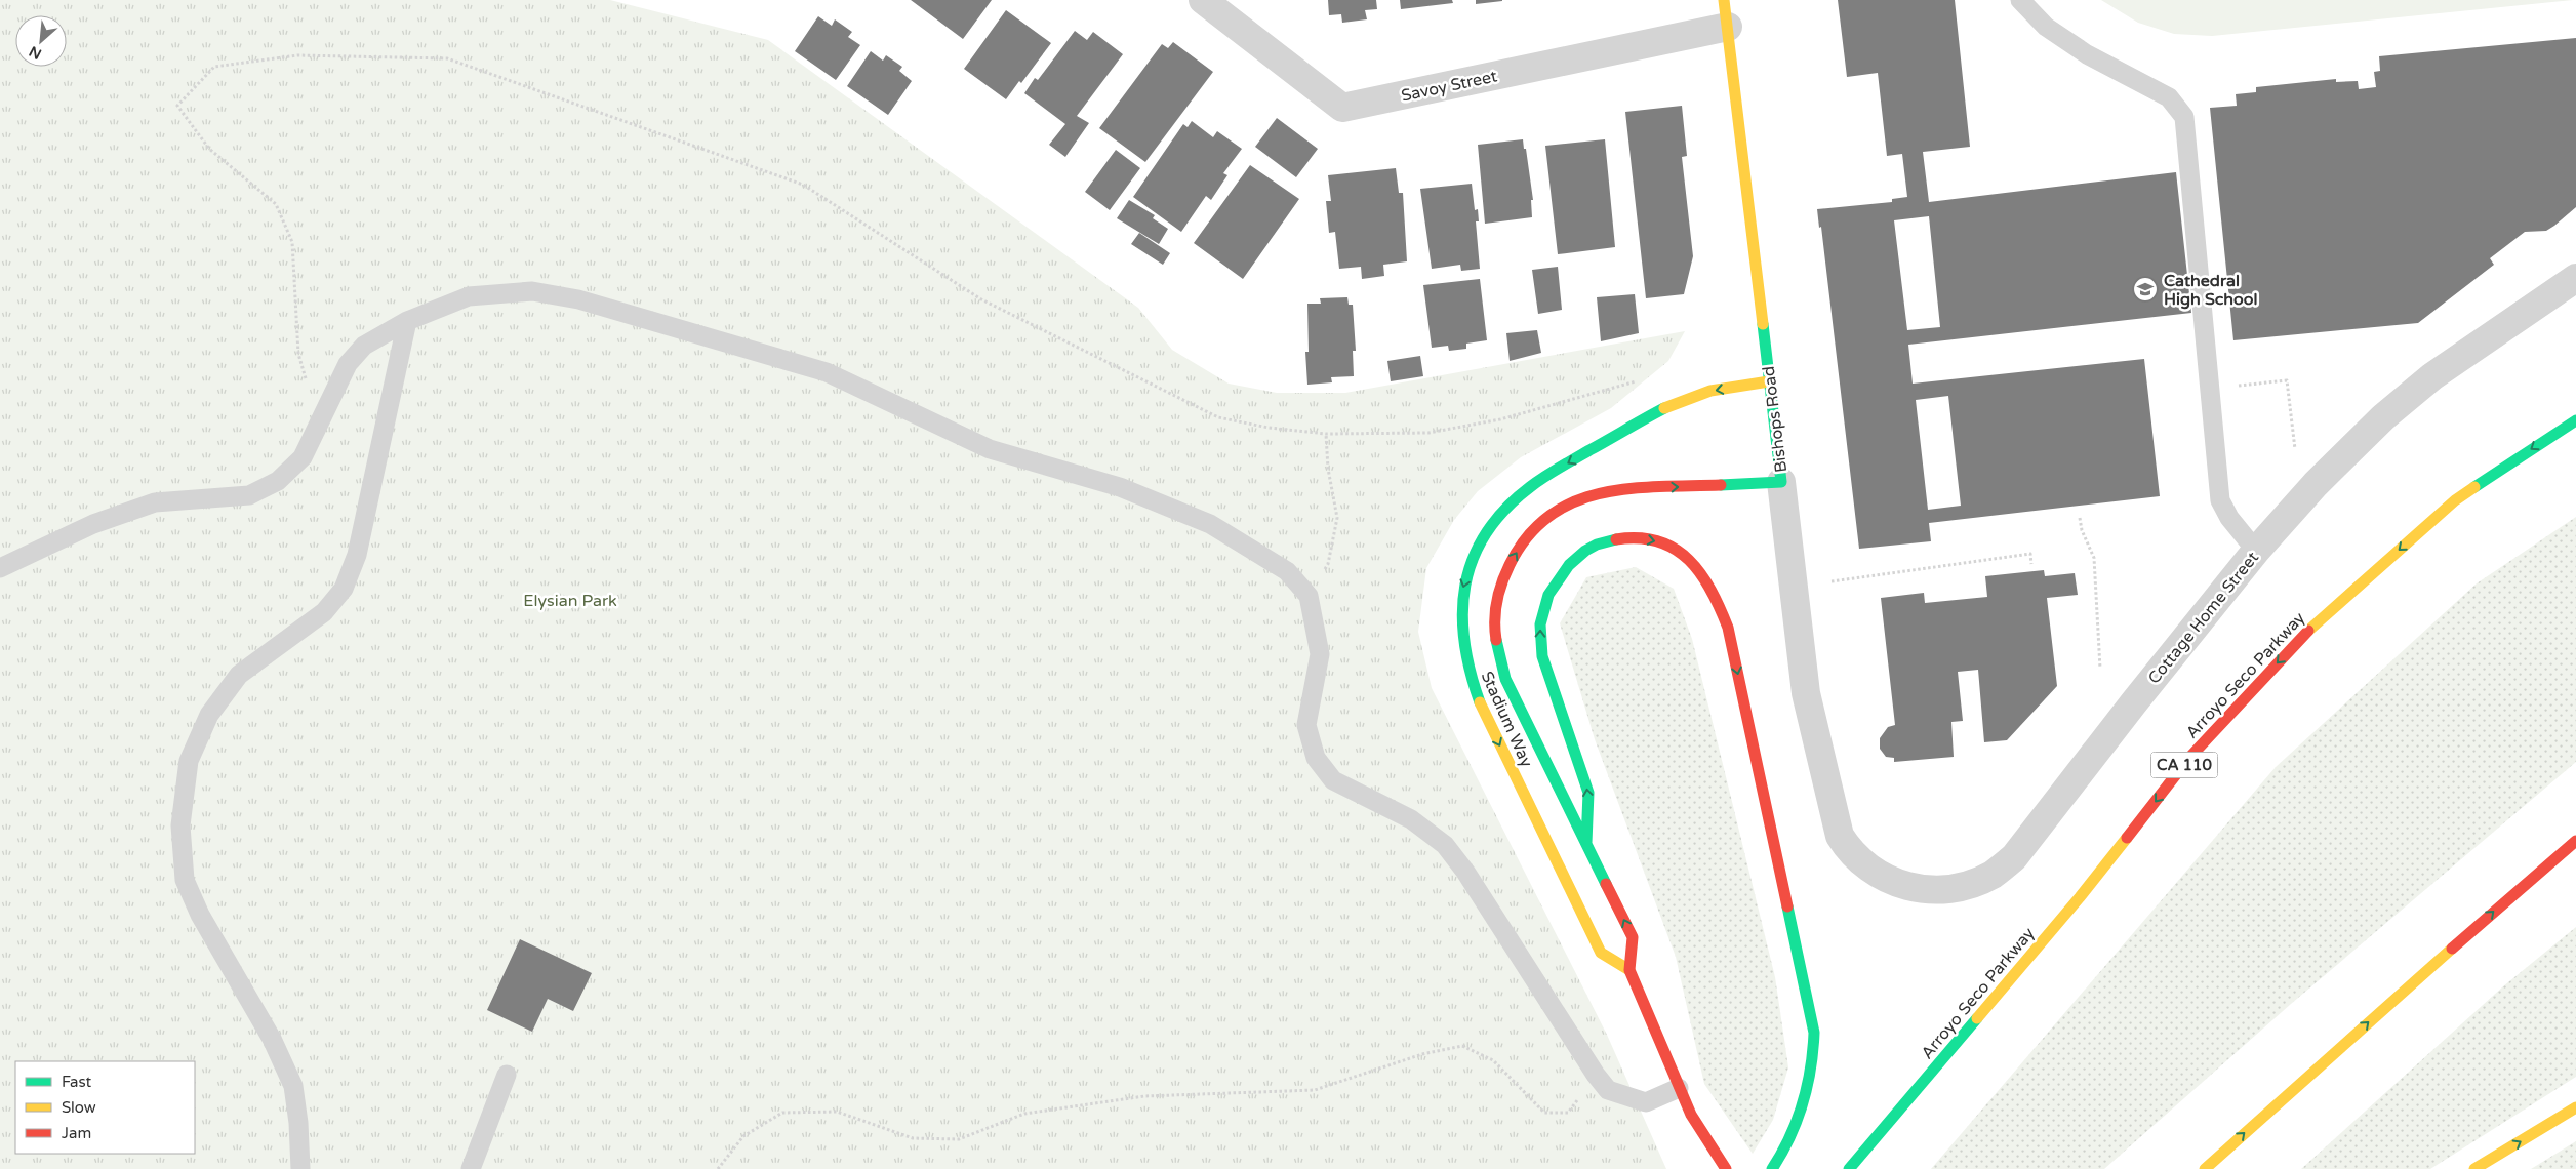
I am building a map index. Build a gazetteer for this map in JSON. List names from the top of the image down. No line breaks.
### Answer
{"streets":{"main road":["Bishops Road","Arroyo Seco Parkway","Stadium Way","CA 110"],"street":["Savoy Street","Cottage Home Street"]},"crossings":[["Savoy Street","Bishops Road"],["Bishops Road","Cottage Home Street"],["Bishops Road","Stadium Way"]],"one_way":["Arroyo Seco Parkway"],"parks":["Elysian Park"],"places":{"school or university":["Cathedral High School"]},"legend":["Fast","Slow","Jam"],"north":"bottom left"}
